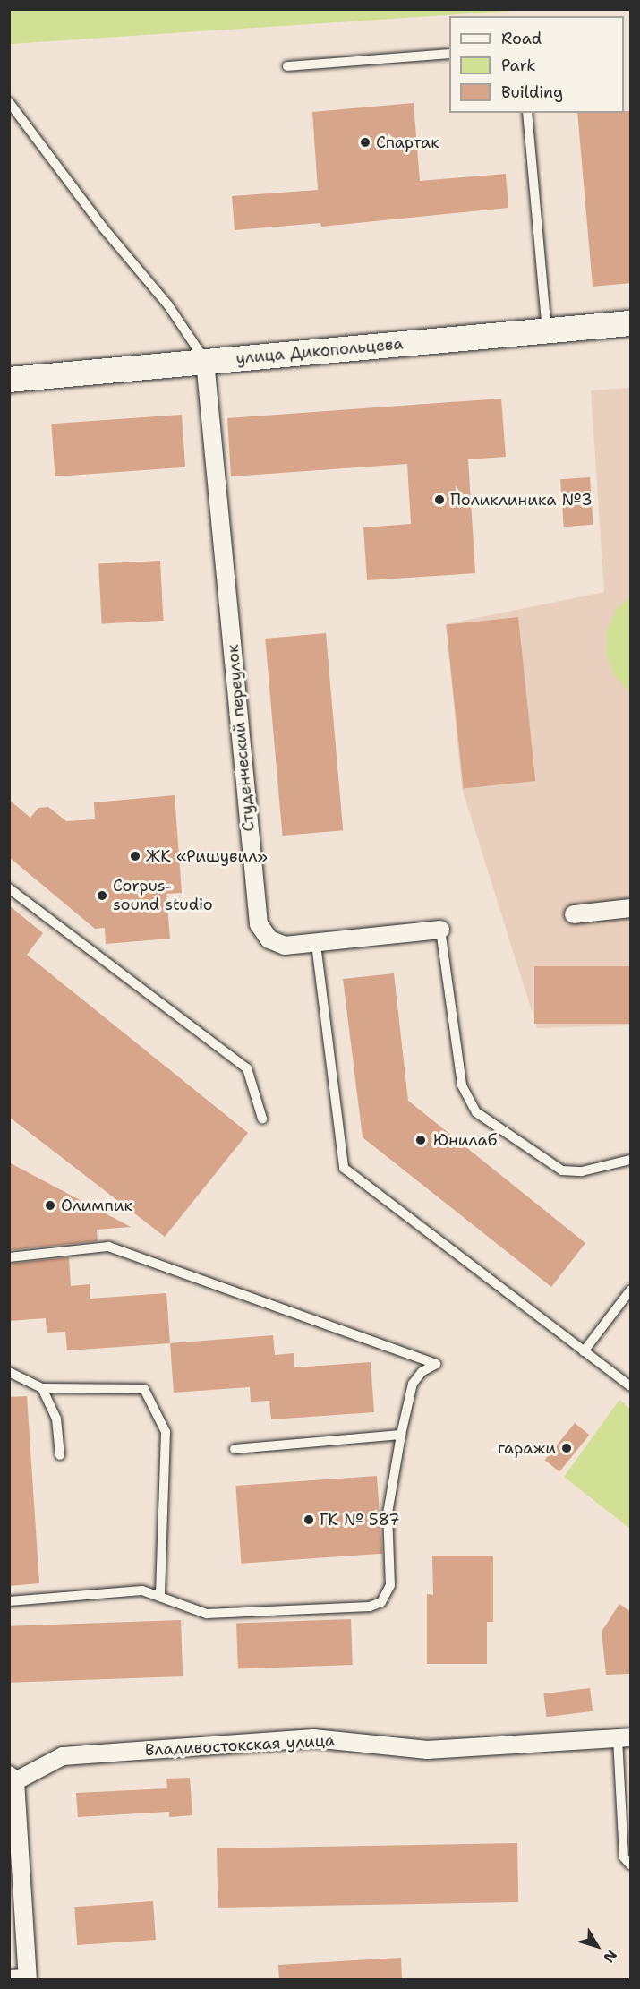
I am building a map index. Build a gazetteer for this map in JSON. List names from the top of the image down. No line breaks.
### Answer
{"streets":{"main road":["улица Дикопольцева"],"street":["Студенческий переулок","Владивостокская улица"]},"crossings":[["улица Дикопольцева","Студенческий переулок"]],"places":["Спартак","Поликлиника №3","ЖК «Ришувил»","Corpus- sound studio","Юнилаб","Олимпик","гаражи","ГК № 587"],"legend":["Road","Park","Building"],"north":"bottom right"}
